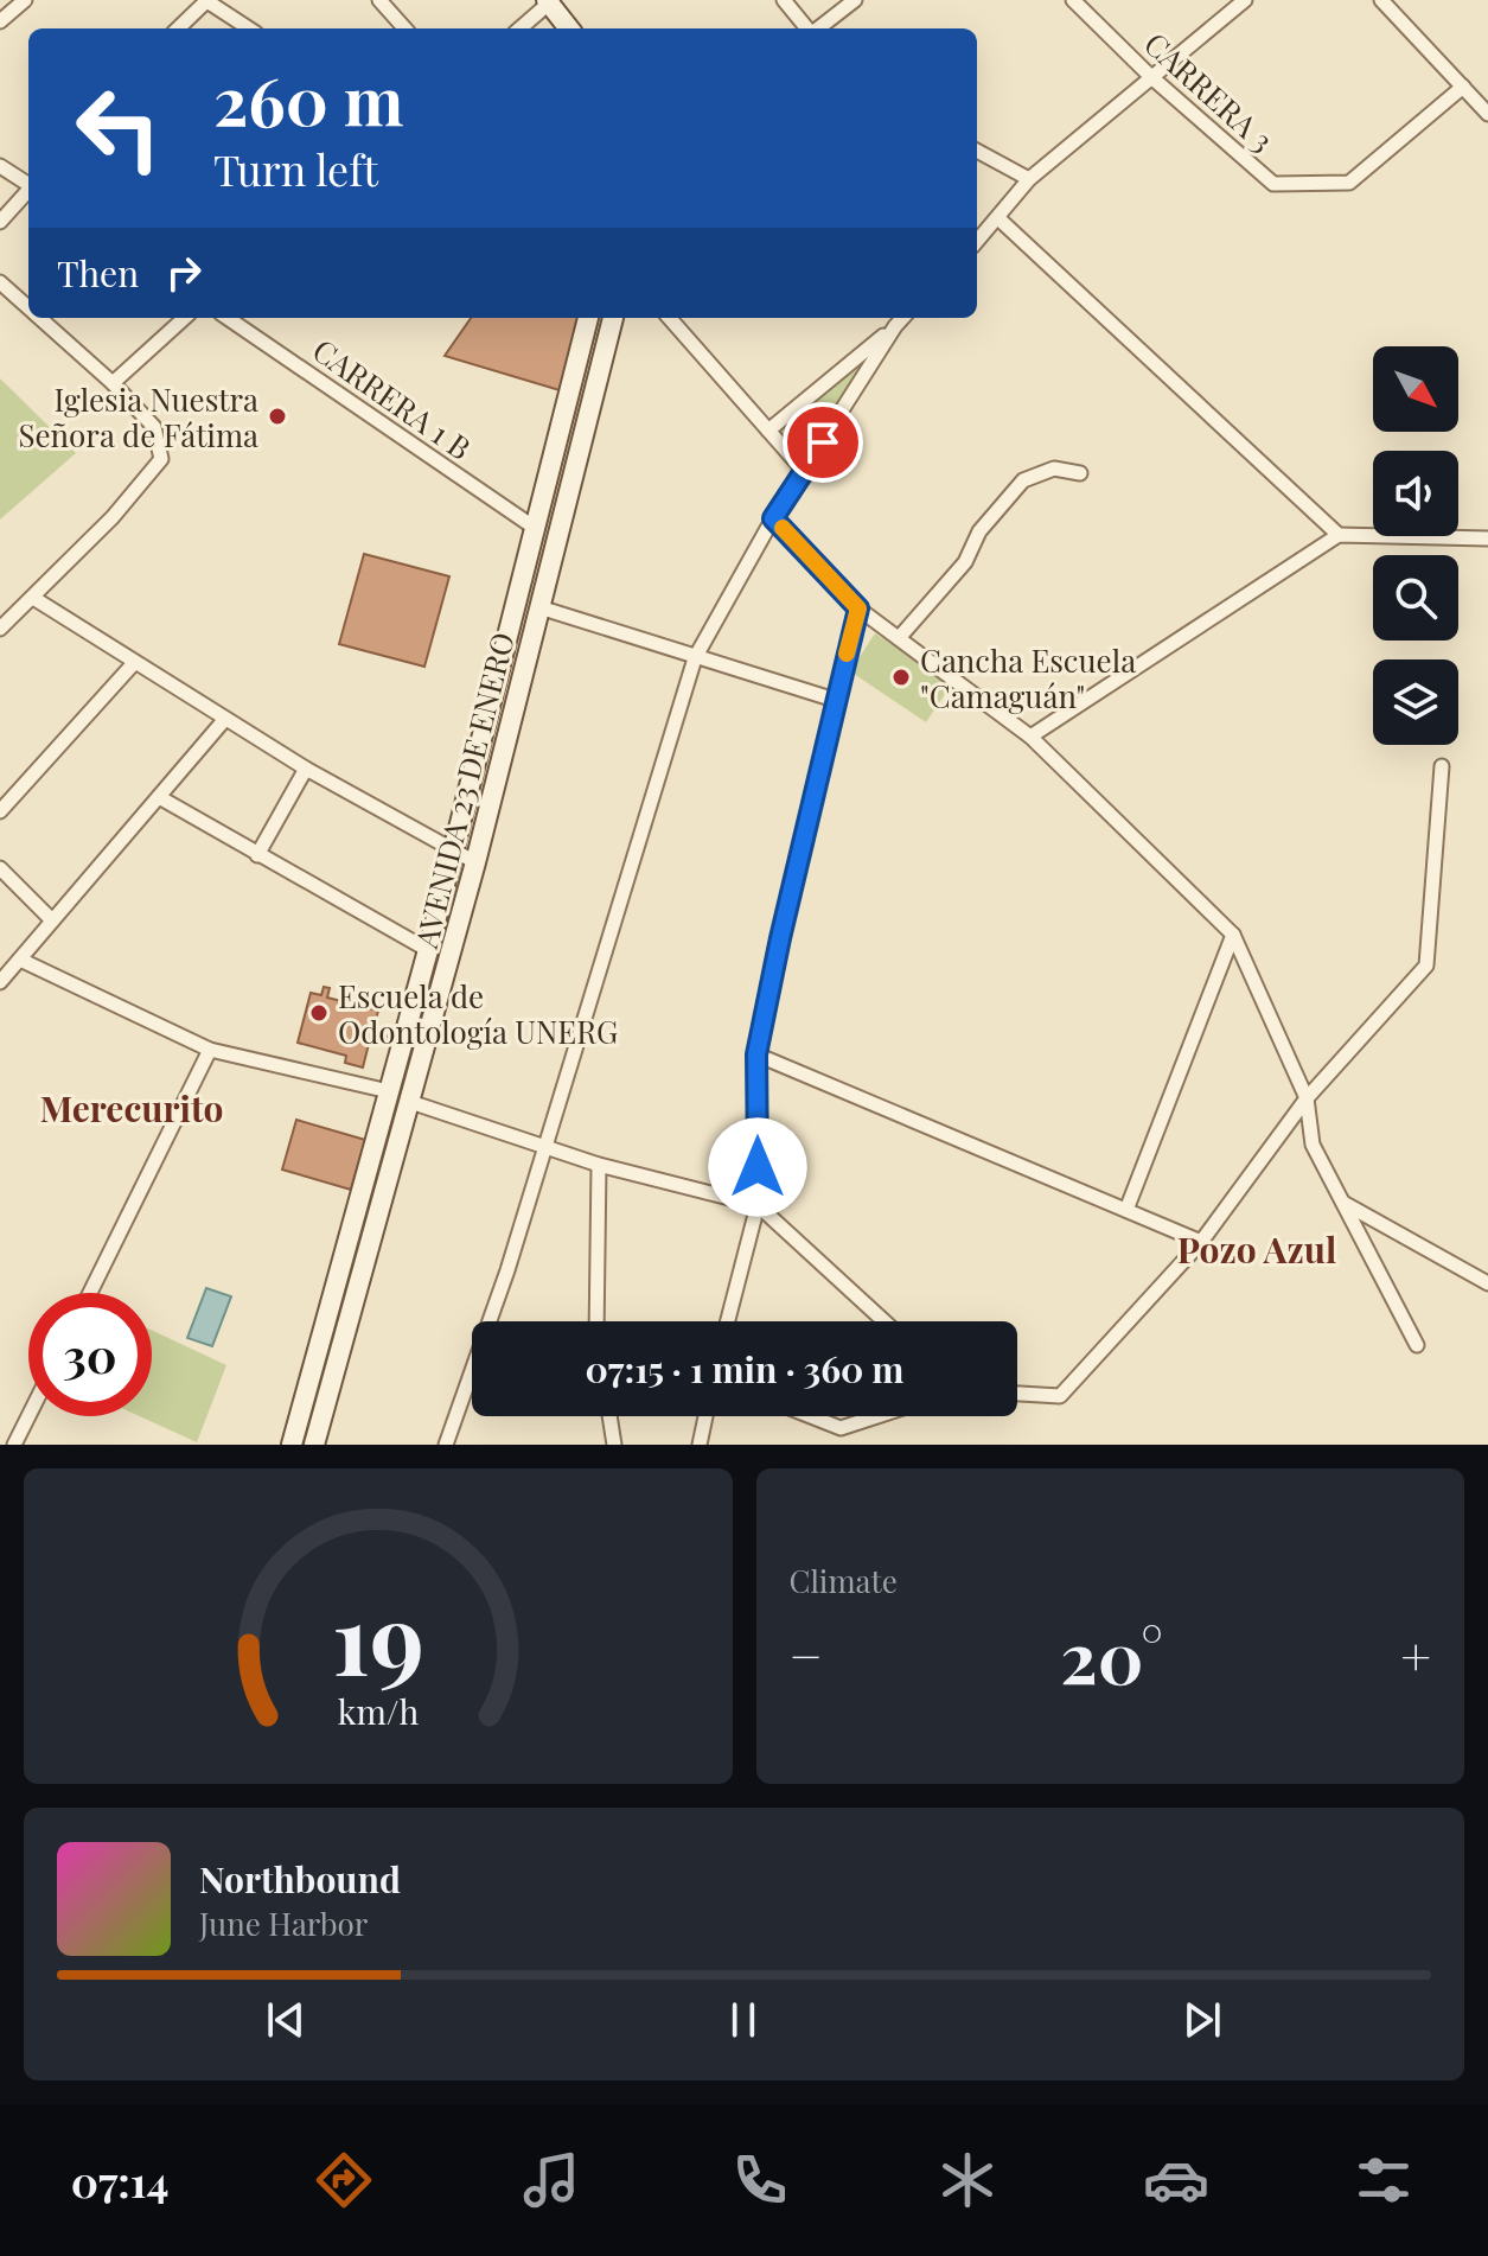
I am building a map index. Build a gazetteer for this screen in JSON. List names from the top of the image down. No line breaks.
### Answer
{"streets":{"main road":["AVENIDA 23 DE ENERO"],"street":["CARRERA 3","CARRERA 1 B"]},"crossings":[["CARRERA 1 B","AVENIDA 23 DE ENERO"]],"districts":["Merecurito","Pozo Azul"],"places":["Iglesia Nuestra Señora de Fátima","Cancha Escuela \"Camaguán\"","Escuela de Odontología UNERG"],"north":"bottom right","page":{"turn":["260 m","Turn left"],"then":"Then","limit":"30","trip":"07:15 · 1 min · 360 m","tile":"Climate","heat":["−","20°","+"],"song":["Northbound","June Harbor"],"tabs":"07:14","gauge":["19","km/h"]}}
